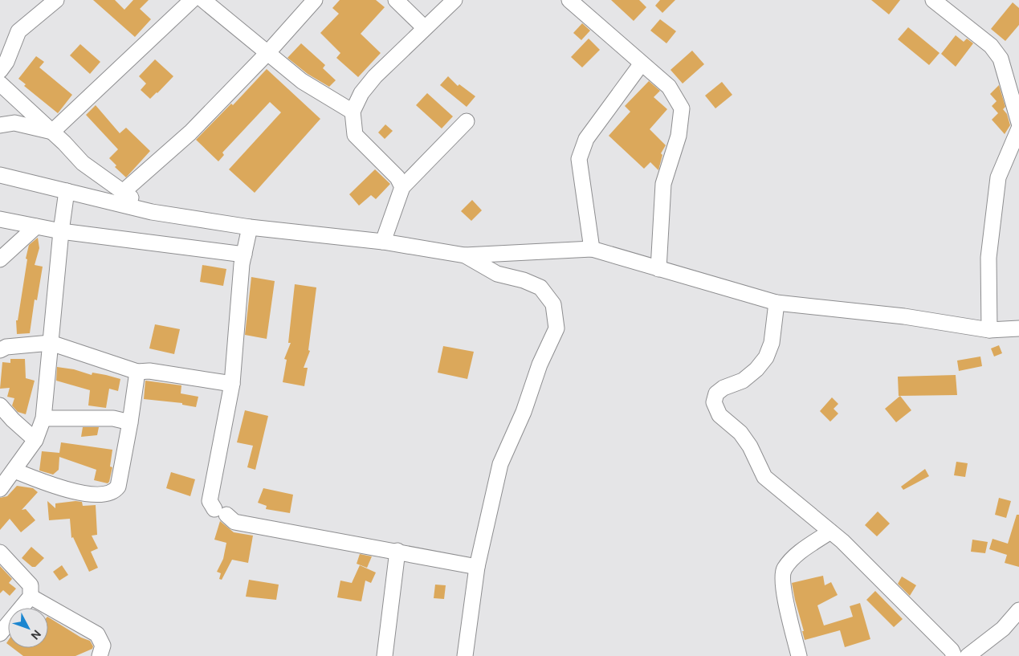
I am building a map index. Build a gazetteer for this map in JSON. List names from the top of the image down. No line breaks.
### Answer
{"north":"bottom right"}
